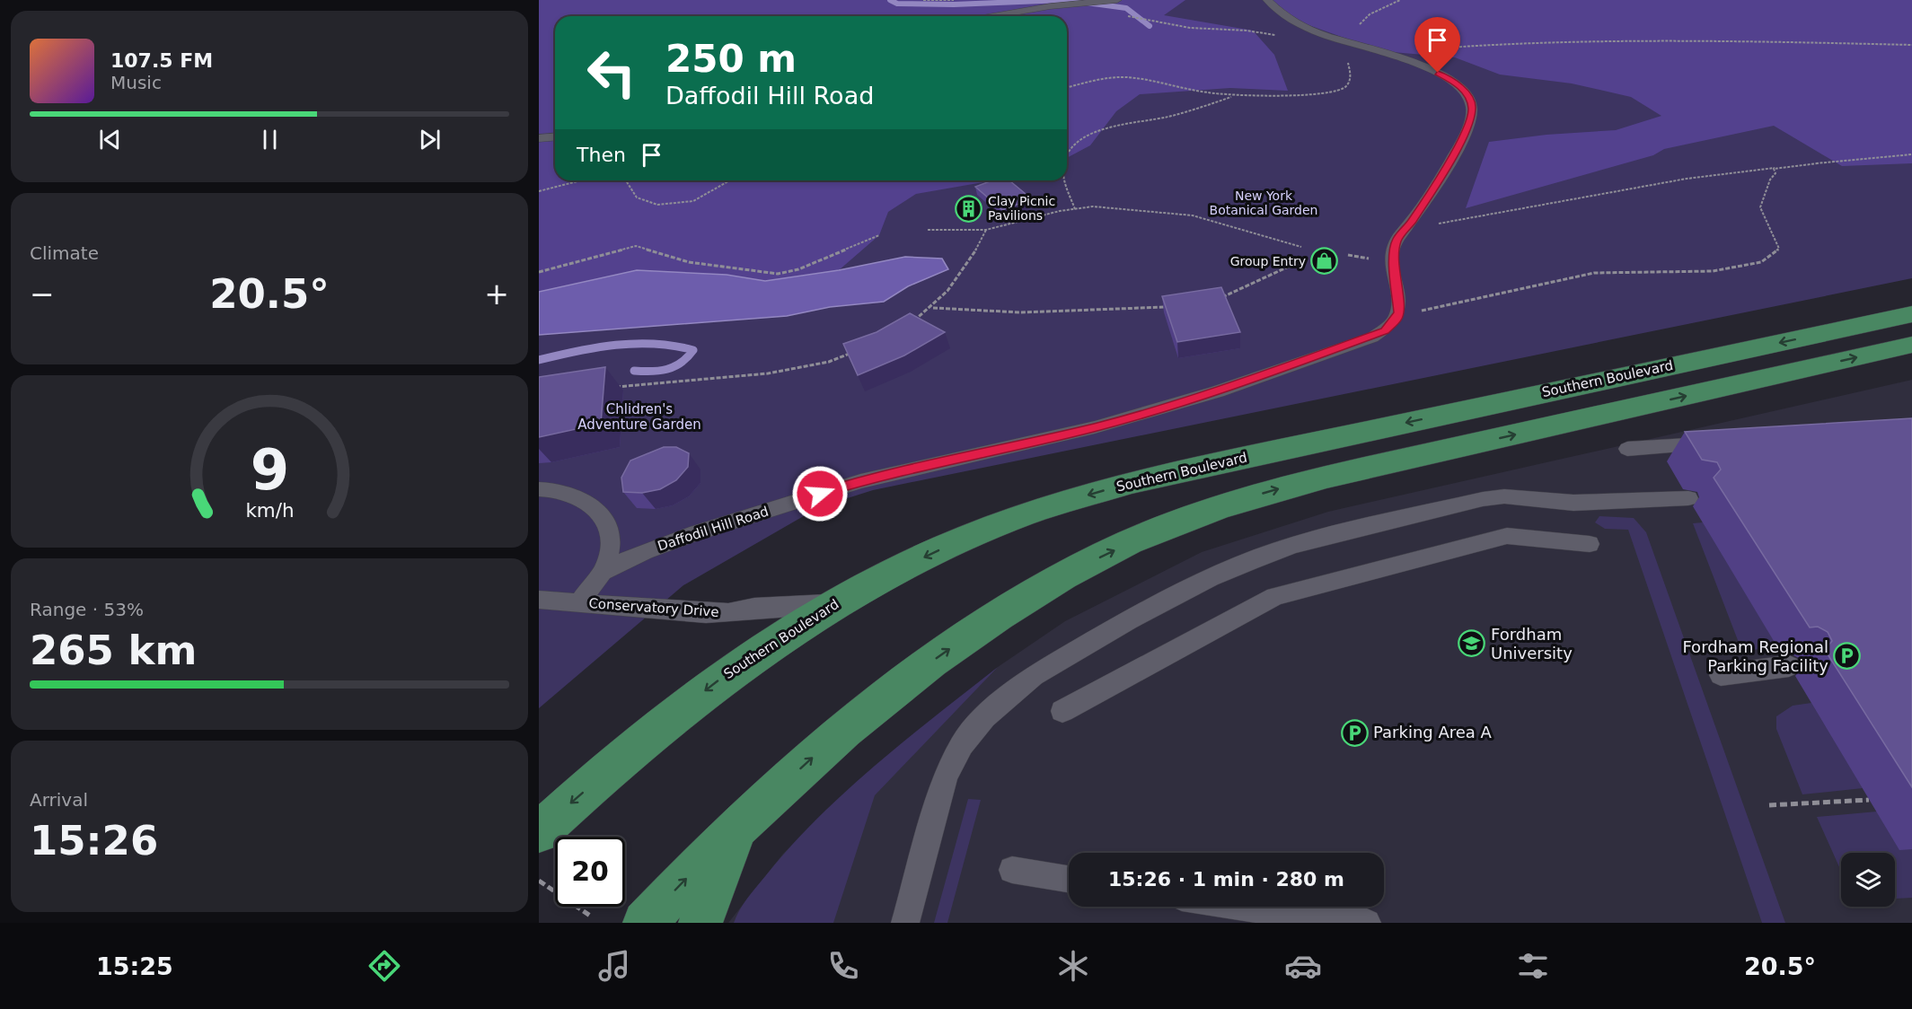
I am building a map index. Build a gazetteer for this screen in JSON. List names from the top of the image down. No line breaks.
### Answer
{"streets":{"main road":["Southern Boulevard"],"lane":["Daffodil Hill Road","Conservatory Drive"]},"crossings":[["Southern Boulevard","Conservatory Drive"],["Daffodil Hill Road","Conservatory Drive"]],"parks":["New York Botanical Garden","Chlidren's Adventure Garden"],"places":{"building":["Clay Picnic Pavilions"],"shop":["Group Entry"],"school or university":["Fordham University"],"parking":["Fordham Regional Parking Facility","Parking Area A"]},"page":{"turn":["250 m","Daffodil Hill Road"],"song":["107.5 FM","Music"],"then":"Then","tile":["Climate",["Range · 53%","265 km"],["Arrival","15:26"]],"heat":["−","20.5°","+"],"limit":"20","trip":"15:26 · 1 min · 280 m","tabs":["15:25","20.5°"],"gauge":["9","km/h"]}}
